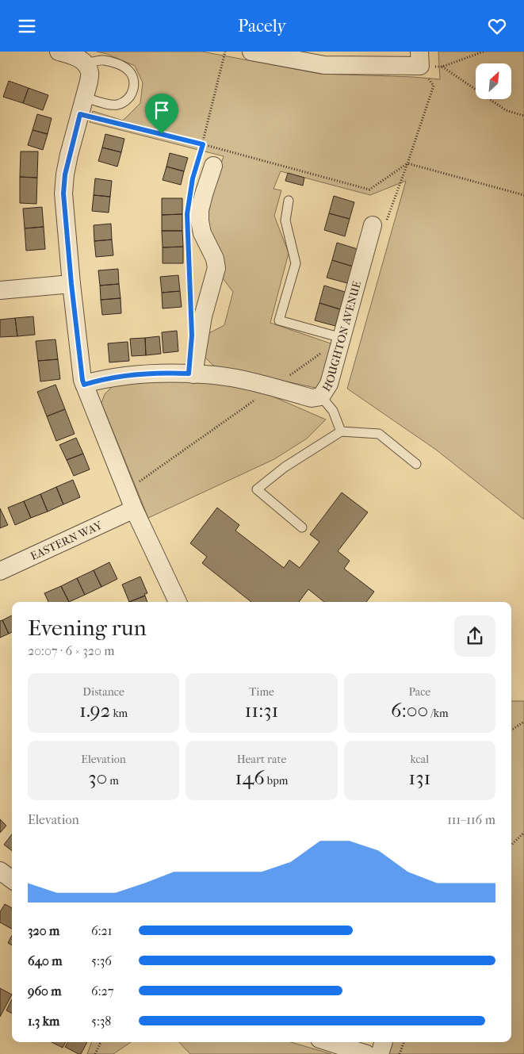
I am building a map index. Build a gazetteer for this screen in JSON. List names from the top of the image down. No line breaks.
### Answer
{"streets":{"street":["HOUGHTON AVENUE","EASTERN WAY"]},"north":"top right","page":{"header":"Pacely","heading":["Evening run","20:07 · 6 × 320 m"],"stats":[["Distance","1.92 km"],["Time","11:31"],["Pace","6:00 /km"],["Elevation","30 m"],["Heart rate","146 bpm"],["kcal","131"]],"chart":["Elevation","111–116 m"],"list":[{"name":"320 m","note":"6:21"},{"name":"640 m","note":"5:36"},{"name":"960 m","note":"6:27"},{"name":"1.3 km","note":"5:38"}]}}
